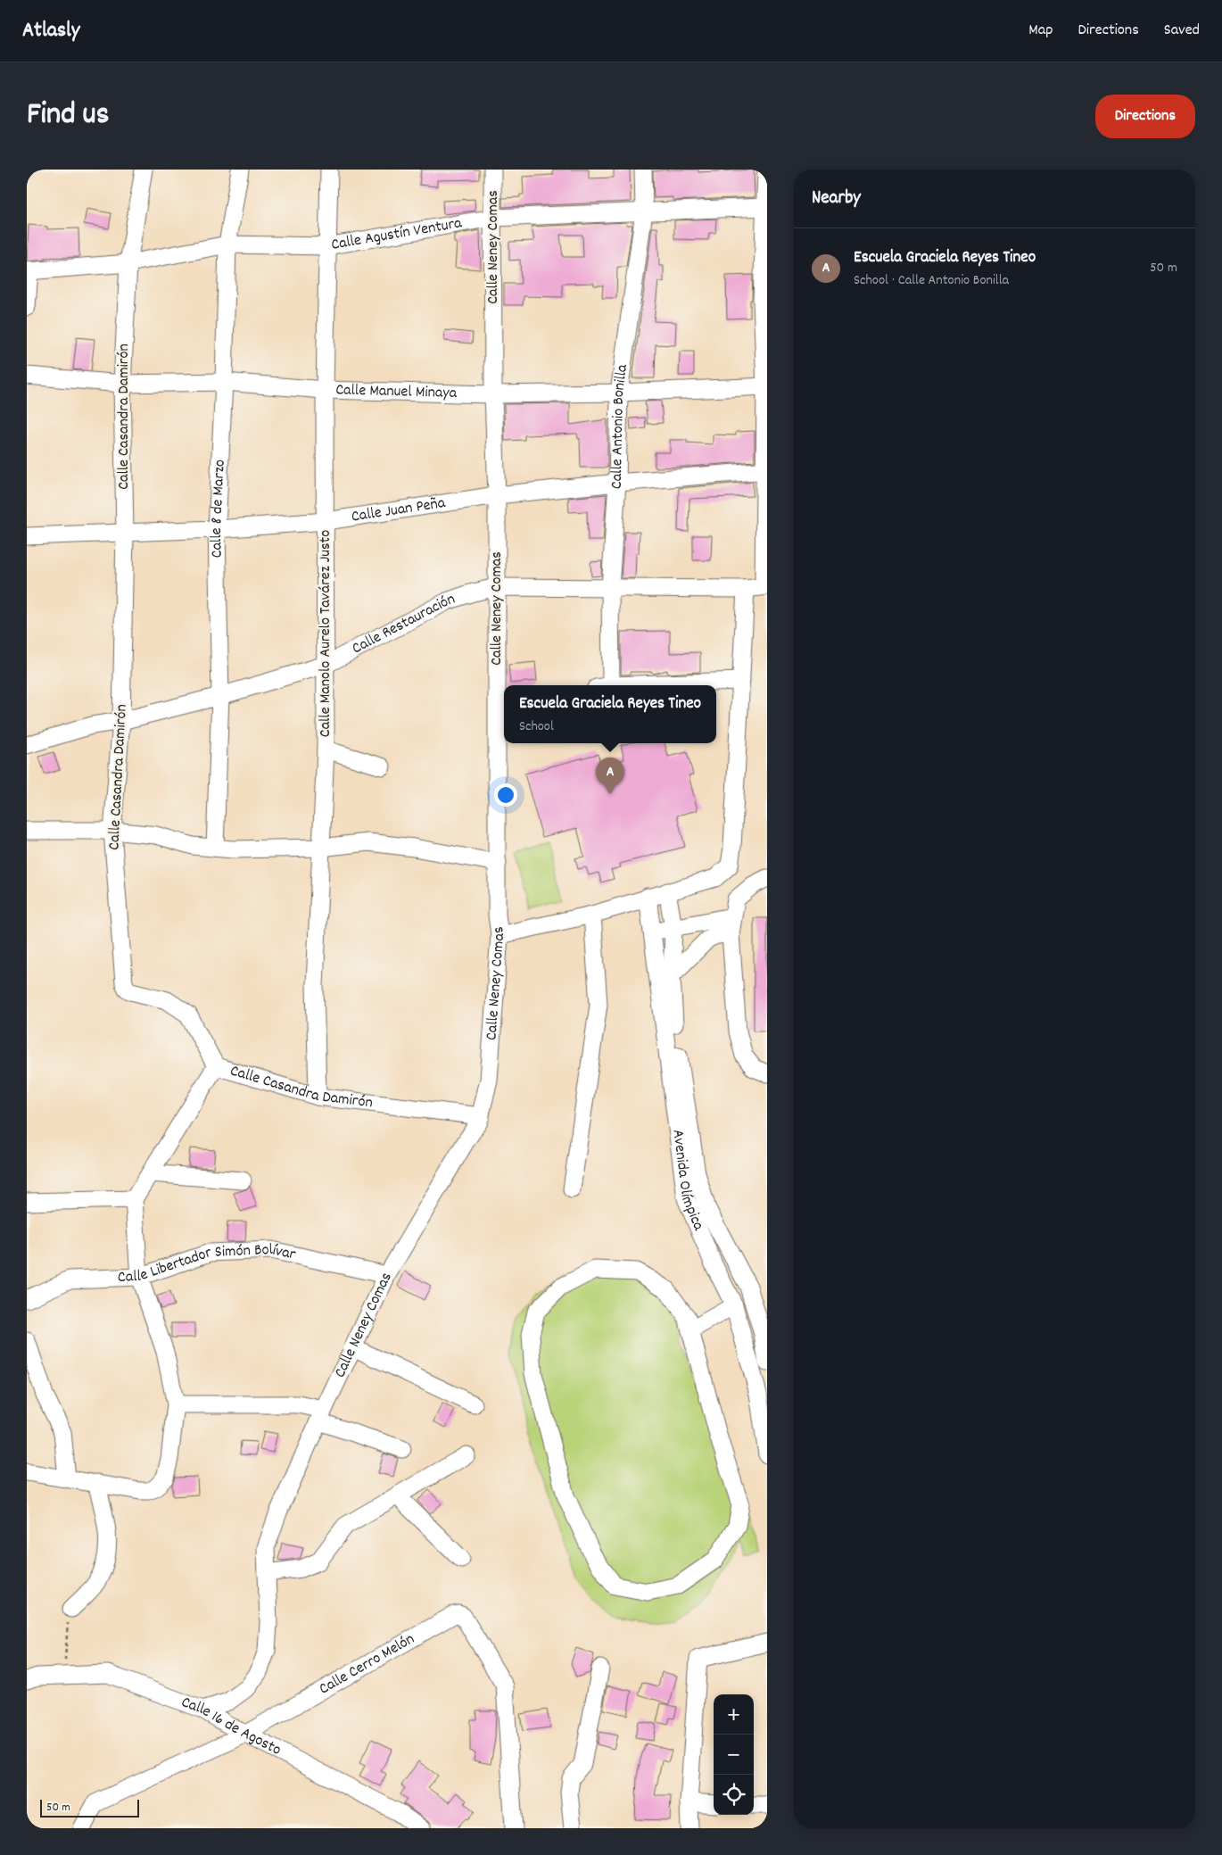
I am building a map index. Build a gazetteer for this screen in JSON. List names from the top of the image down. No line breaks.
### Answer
{"streets":{"street":["Calle Agustín Ventura","Calle Neney Comas","Calle Manuel Minaya","Calle Casandra Damirón","Calle Antonio Bonilla","Calle 8 de Marzo","Calle Juan Peña","Calle Restauración","Calle Manolo Aurelo Tavárez Justo","Avenida Olímpica","Calle Libertador Simón Bolívar","Calle Cerro Melón","Calle 16 de Agosto"]},"crossings":[["Calle Agustín Ventura","Calle Neney Comas"],["Calle Agustín Ventura","Calle Casandra Damirón"],["Calle Agustín Ventura","Calle Antonio Bonilla"],["Calle Agustín Ventura","Calle 8 de Marzo"],["Calle Agustín Ventura","Calle Manolo Aurelo Tavárez Justo"],["Calle Neney Comas","Calle Manuel Minaya"],["Calle Neney Comas","Calle Casandra Damirón"],["Calle Neney Comas","Calle Juan Peña"],["Calle Neney Comas","Calle Restauración"],["Calle Neney Comas","Calle Libertador Simón Bolívar"],["Calle Neney Comas","Calle 16 de Agosto"],["Calle Manuel Minaya","Calle Casandra Damirón"],["Calle Manuel Minaya","Calle Antonio Bonilla"],["Calle Manuel Minaya","Calle 8 de Marzo"],["Calle Manuel Minaya","Calle Manolo Aurelo Tavárez Justo"],["Calle Casandra Damirón","Calle Juan Peña"],["Calle Casandra Damirón","Calle Restauración"],["Calle Casandra Damirón","Calle Manolo Aurelo Tavárez Justo"],["Calle Antonio Bonilla","Calle Juan Peña"],["Calle Antonio Bonilla","Calle Restauración"],["Calle 8 de Marzo","Calle Juan Peña"],["Calle 8 de Marzo","Calle Restauración"],["Calle Juan Peña","Calle Manolo Aurelo Tavárez Justo"],["Calle Restauración","Calle Manolo Aurelo Tavárez Justo"],["Calle Cerro Melón","Calle 16 de Agosto"]],"scale_bar":"50 m","page":{"header":"Atlasly","nav":["Map","Directions","Saved"],"title":"Find us","buttons":"Directions","heading":"Nearby","list":[{"mark":"A","name":"Escuela Graciela Reyes Tineo","note":"School · Calle Antonio Bonilla","value":"50 m"}],"popup":["Escuela Graciela Reyes Tineo","School"],"pins":"A","map_buttons":["+","−"],"scale":"50 m"}}
